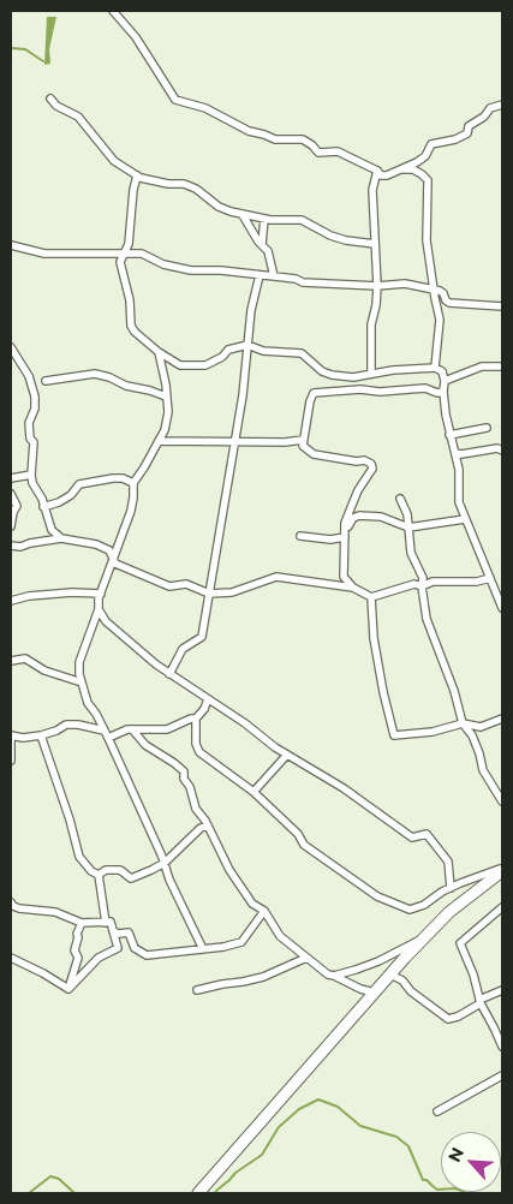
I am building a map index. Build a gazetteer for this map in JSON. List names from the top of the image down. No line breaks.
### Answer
{"north":"top left"}
